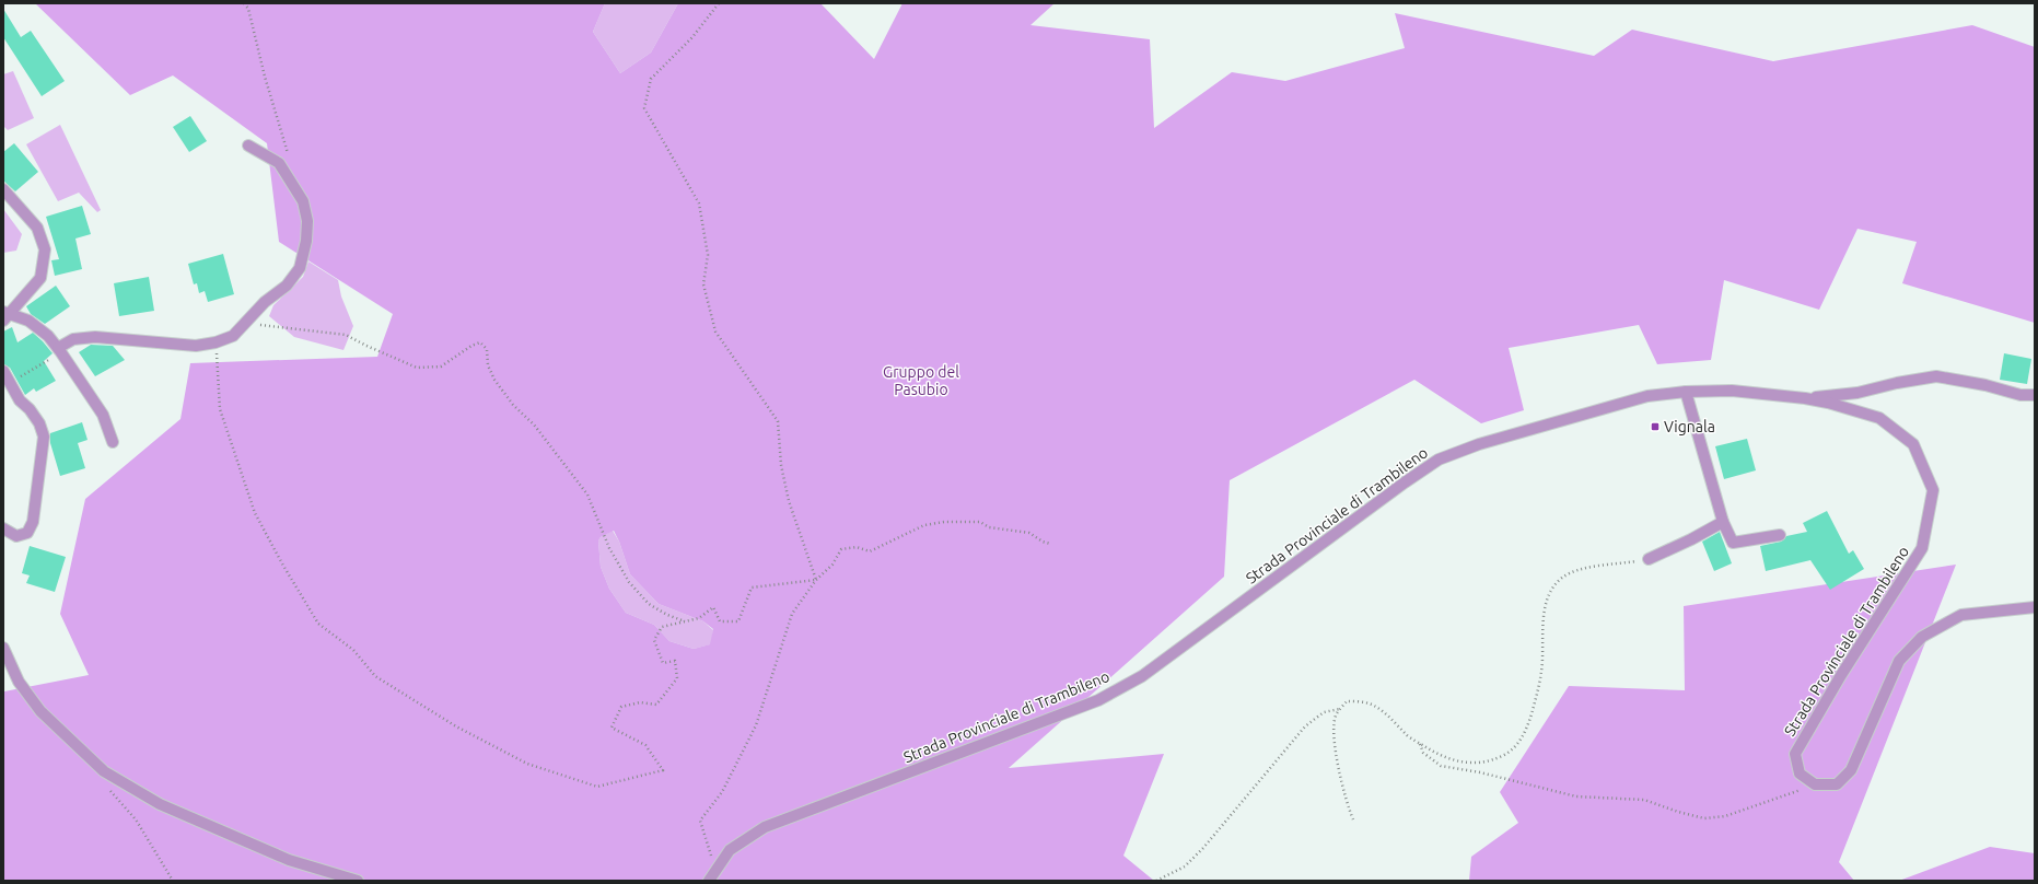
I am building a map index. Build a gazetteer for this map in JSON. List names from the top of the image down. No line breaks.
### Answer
{"streets":{"street":["Strada Provinciale di Trambileno"]},"parks":["Gruppo del Pasubio"],"places":{"transit":["Vignala"]}}
